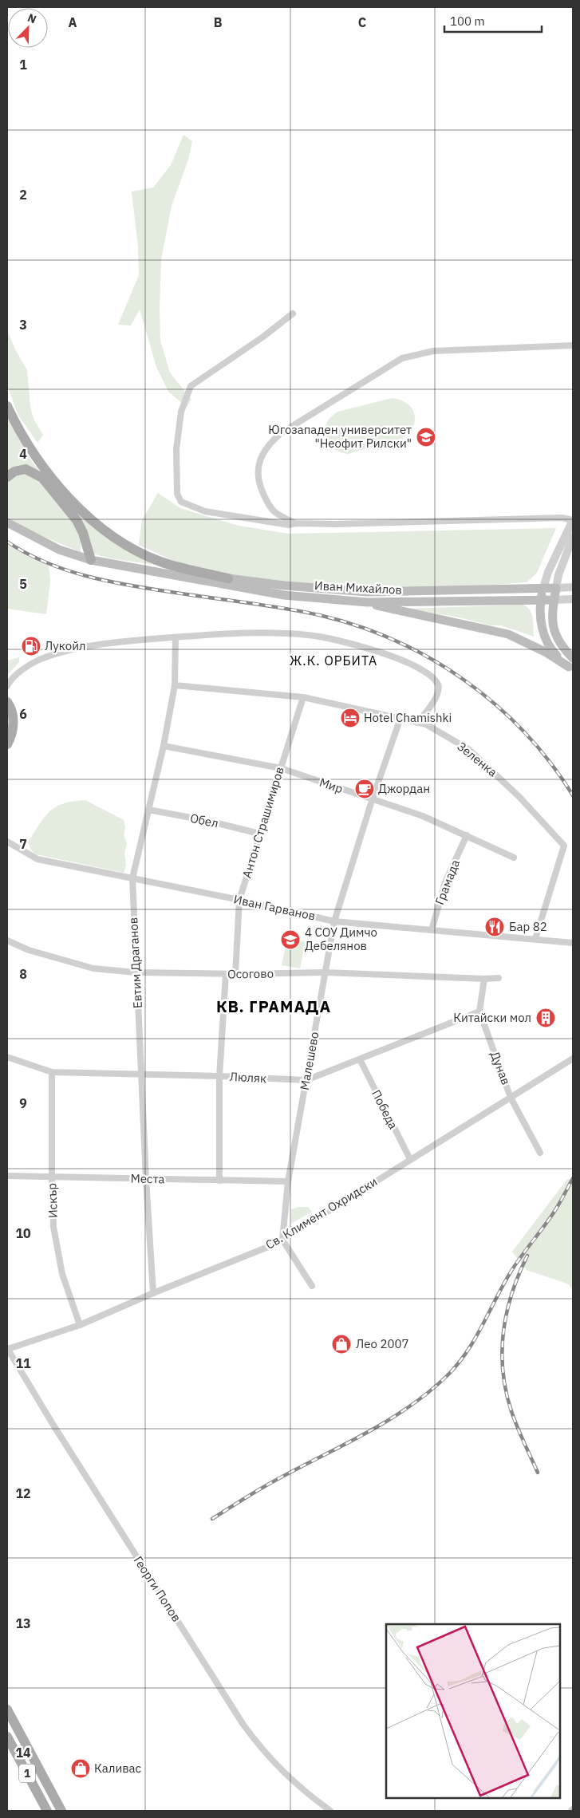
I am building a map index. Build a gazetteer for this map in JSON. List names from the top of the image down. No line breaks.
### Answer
{"streets":{"main road":["Иван Михайлов","1"],"street":["Зеленка","Мир","Обел","Антон Страшимиров","Грамада","Иван Гарванов","Евтим Драганов","Осогово","Малешево","Дунав","Люляк","Победа","Места","Искър","Св. Климент Охридски","Георги Попов"]},"crossings":[["Зеленка","Антон Страшимиров"],["Зеленка","Иван Гарванов"],["Зеленка","Евтим Драганов"],["Зеленка","Малешево"],["Мир","Антон Страшимиров"],["Мир","Грамада"],["Мир","Евтим Драганов"],["Мир","Малешево"],["Обел","Антон Страшимиров"],["Обел","Евтим Драганов"],["Антон Страшимиров","Иван Гарванов"],["Антон Страшимиров","Осогово"],["Грамада","Иван Гарванов"],["Иван Гарванов","Евтим Драганов"],["Иван Гарванов","Малешево"],["Евтим Драганов","Осогово"],["Евтим Драганов","Люляк"],["Евтим Драганов","Места"],["Евтим Драганов","Св. Климент Охридски"],["Осогово","Малешево"],["Малешево","Люляк"],["Малешево","Места"],["Малешево","Св. Климент Охридски"],["Дунав","Люляк"],["Дунав","Св. Климент Охридски"],["Люляк","Победа"],["Люляк","Искър"],["Победа","Св. Климент Охридски"],["Места","Искър"],["Искър","Св. Климент Охридски"],["Св. Климент Охридски","Георги Попов"]],"districts":["Ж.К. ОРБИТА","КВ. ГРАМАДА"],"places":{"school or university":["Югозападен университет \"Неофит Рилски\"","4 СОУ Димчо Дебелянов"],"fuel station":["Лукойл"],"hotel":["Hotel Chamishki"],"cafe":["Джордан"],"restaurant":["Бар 82"],"building":["Китайски мол"],"shop":["Лео 2007","Каливас"]},"scale_bar":"100 m","north":"top right","grid":{"columns":["A","B","C"],"rows":["1","2","3","4","5","6","7","8","9","10","11","12","13","14"]}}
